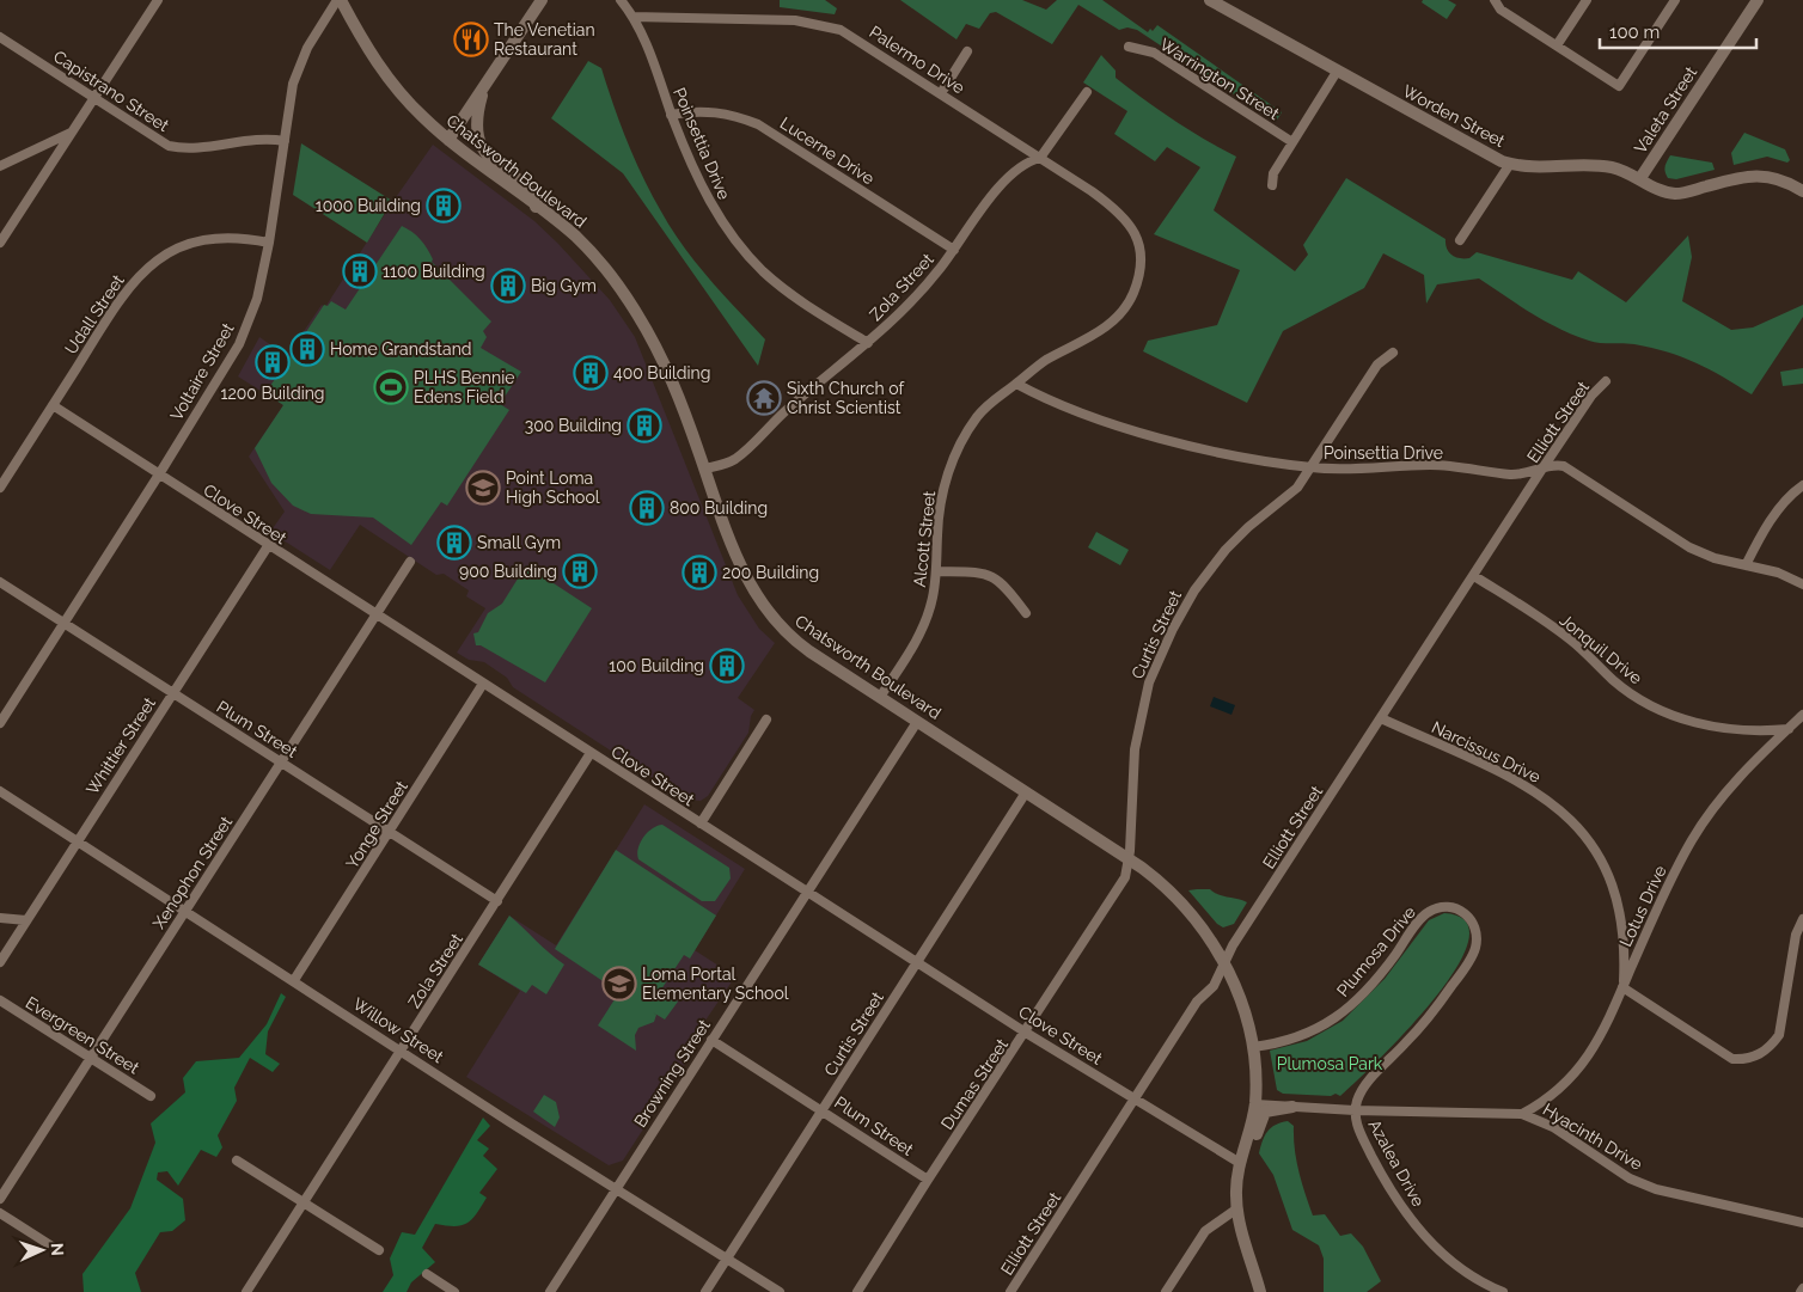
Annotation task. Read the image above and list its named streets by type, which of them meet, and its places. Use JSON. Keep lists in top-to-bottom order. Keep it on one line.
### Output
{"streets":{"main road":["Valeta Street","Worden Street","Chatsworth Boulevard"],"street":["Palermo Drive","Warrington Street","Capistrano Street","Poinsettia Drive","Lucerne Drive","Zola Street","Udall Street","Voltaire Street","Elliott Street","Clove Street","Alcott Street","Curtis Street","Jonquil Drive","Plum Street","Whittier Street","Narcissus Drive","Yonge Street","Xenophon Street","Lotus Drive","Plumosa Drive","Willow Street","Evergreen Street","Browning Street","Dumas Street","Hyacinth Drive","Azalea Drive"]},"crossings":[["Palermo Drive","Poinsettia Drive"],["Palermo Drive","Zola Street"],["Palermo Drive","Alcott Street"],["Capistrano Street","Voltaire Street"],["Valeta Street","Worden Street"],["Poinsettia Drive","Lucerne Drive"],["Poinsettia Drive","Zola Street"],["Poinsettia Drive","Elliott Street"],["Poinsettia Drive","Alcott Street"],["Poinsettia Drive","Curtis Street"],["Lucerne Drive","Zola Street"],["Chatsworth Boulevard","Zola Street"],["Chatsworth Boulevard","Voltaire Street"],["Chatsworth Boulevard","Elliott Street"],["Chatsworth Boulevard","Clove Street"],["Chatsworth Boulevard","Alcott Street"],["Chatsworth Boulevard","Curtis Street"],["Chatsworth Boulevard","Plumosa Drive"],["Chatsworth Boulevard","Browning Street"],["Chatsworth Boulevard","Dumas Street"],["Chatsworth Boulevard","Hyacinth Drive"],["Zola Street","Clove Street"],["Zola Street","Plum Street"],["Zola Street","Willow Street"],["Udall Street","Voltaire Street"],["Udall Street","Clove Street"],["Voltaire Street","Clove Street"],["Voltaire Street","Plum Street"],["Elliott Street","Clove Street"],["Elliott Street","Jonquil Drive"],["Elliott Street","Narcissus Drive"],["Clove Street","Curtis Street"],["Clove Street","Whittier Street"],["Clove Street","Yonge Street"],["Clove Street","Xenophon Street"],["Clove Street","Browning Street"],["Clove Street","Dumas Street"],["Curtis Street","Plum Street"],["Curtis Street","Willow Street"],["Curtis Street","Dumas Street"],["Jonquil Drive","Lotus Drive"],["Plum Street","Whittier Street"],["Plum Street","Yonge Street"],["Plum Street","Xenophon Street"],["Plum Street","Browning Street"],["Plum Street","Dumas Street"],["Whittier Street","Willow Street"],["Narcissus Drive","Lotus Drive"],["Yonge Street","Willow Street"],["Xenophon Street","Willow Street"],["Xenophon Street","Evergreen Street"],["Lotus Drive","Hyacinth Drive"],["Plumosa Drive","Hyacinth Drive"],["Plumosa Drive","Azalea Drive"],["Willow Street","Browning Street"],["Hyacinth Drive","Azalea Drive"]],"parks":["Plumosa Park"],"places":{"restaurant":["The Venetian Restaurant"],"building":["1000 Building","1100 Building","Big Gym","Home Grandstand","1200 Building","400 Building","300 Building","800 Building","Small Gym","900 Building","200 Building","100 Building"],"sports":["PLHS Bennie Edens Field"],"temple":["Sixth Church of Christ Scientist"],"school or university":["Point Loma High School","Loma Portal Elementary School"]},"scale_bar":"100 m","north":"right"}
